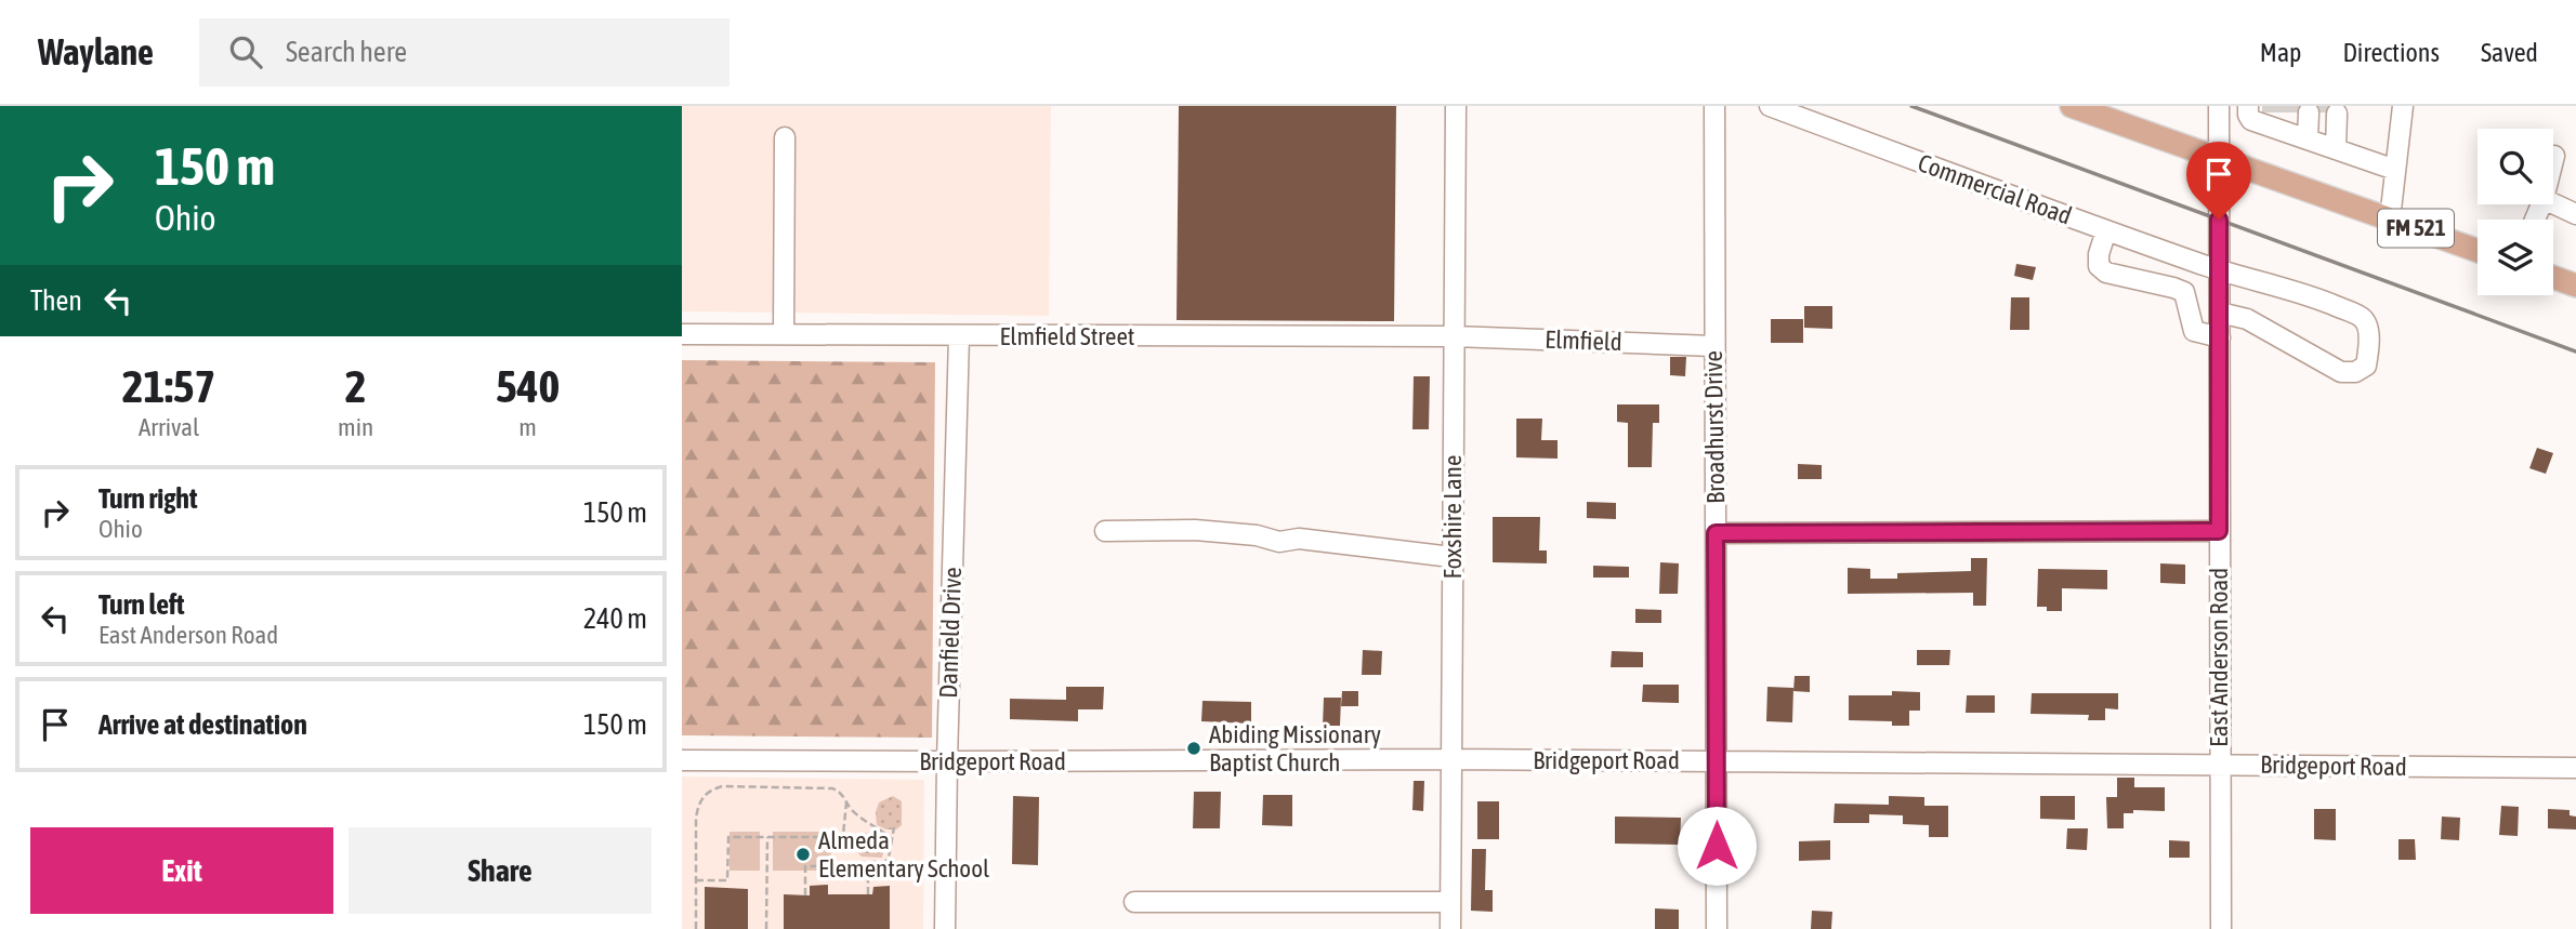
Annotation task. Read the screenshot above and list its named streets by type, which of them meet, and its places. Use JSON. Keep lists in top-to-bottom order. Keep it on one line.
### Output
{"streets":{"main road":["FM 521"],"street":["Commercial Road","Elmfield Street","Elmfield","Broadhurst Drive","Foxshire Lane","Danfield Drive","East Anderson Road","Bridgeport Road"]},"crossings":[["Commercial Road","East Anderson Road"],["FM 521","East Anderson Road"],["Elmfield Street","Elmfield"],["Elmfield Street","Foxshire Lane"],["Elmfield Street","Danfield Drive"],["Elmfield","Broadhurst Drive"],["Elmfield","Foxshire Lane"],["Broadhurst Drive","Bridgeport Road"],["Foxshire Lane","Bridgeport Road"],["Danfield Drive","Bridgeport Road"],["East Anderson Road","Bridgeport Road"]],"places":["Abiding Missionary Baptist Church","Almeda Elementary School"],"page":{"header":"Waylane","search":"Search here","nav":["Map","Directions","Saved"],"turn":["150 m","Ohio"],"then":"Then","eta":["21:57","Arrival","2","min","540","m"],"list":[{"name":"Turn right","note":"Ohio","value":"150 m"},{"name":"Turn left","note":"East Anderson Road","value":"240 m"},{"name":"Arrive at destination","value":"150 m"}],"buttons":["Exit","Share"]}}
